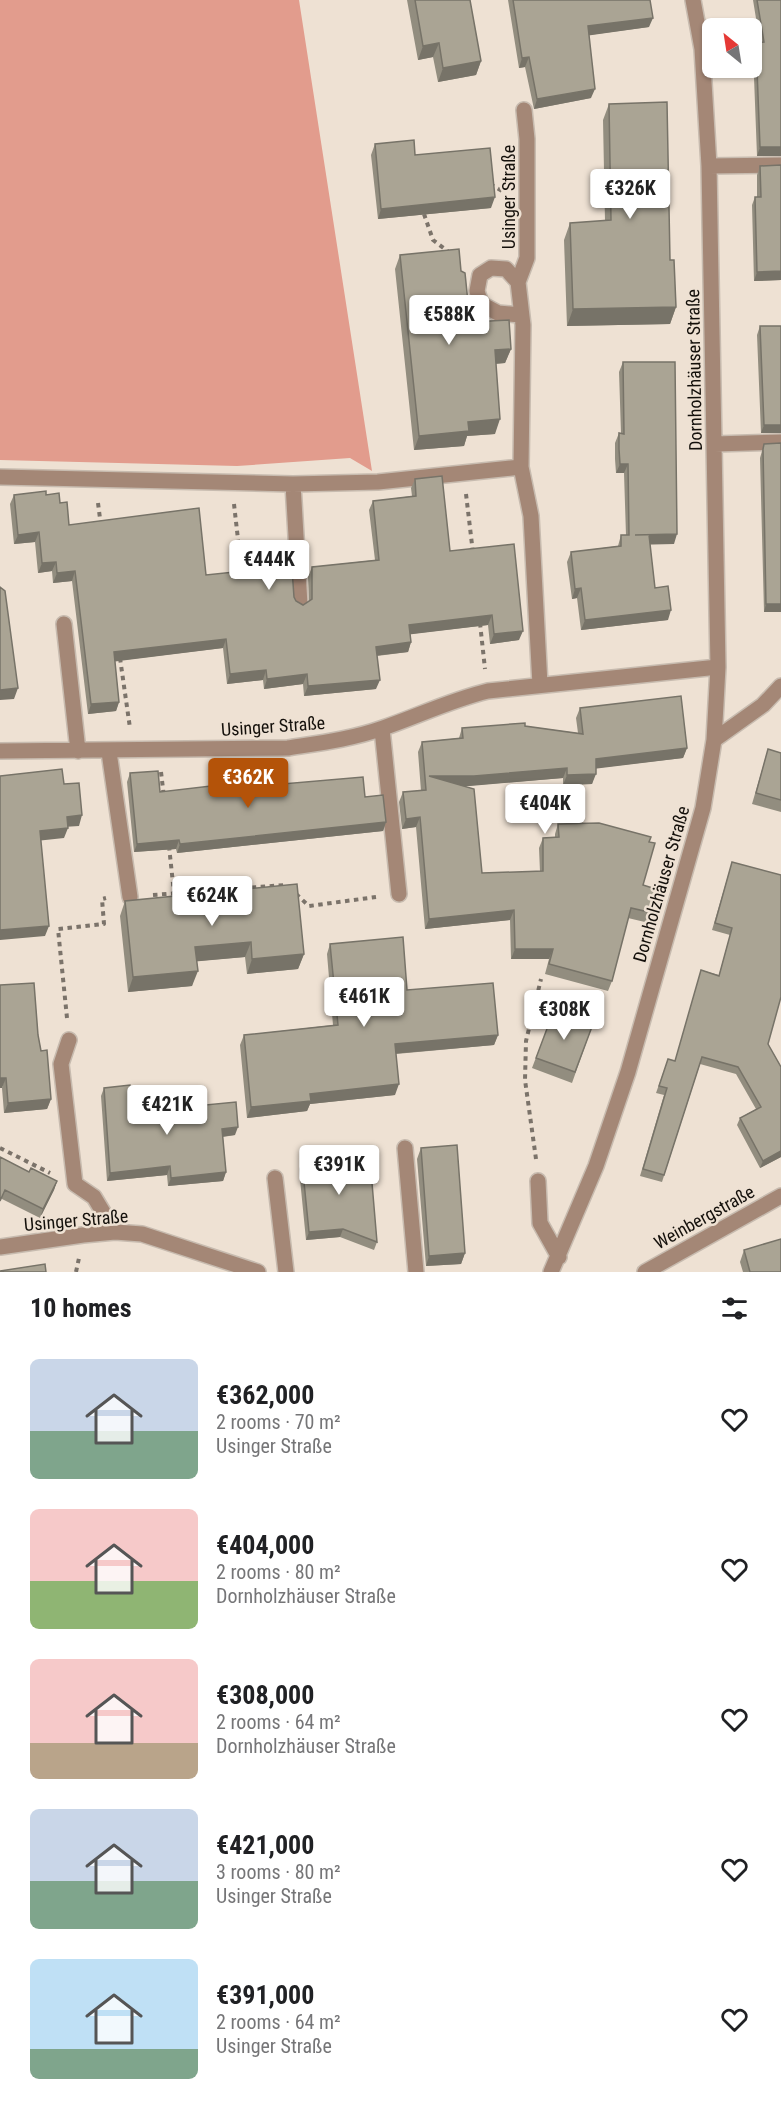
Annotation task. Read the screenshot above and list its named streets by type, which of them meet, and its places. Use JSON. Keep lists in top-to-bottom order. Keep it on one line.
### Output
{"streets":{"street":["Usinger Straße","Dornholzhäuser Straße","Weinbergstraße"]},"crossings":[["Usinger Straße","Dornholzhäuser Straße"]],"north":"top left","page":{"price":["€326K","€588K","€444K","€362K","€404K","€624K","€461K","€308K","€421K","€391K"],"heading":"10 homes","list":[{"name":"€362,000","note":"2 rooms · 70 m² · Usinger Straße"},{"name":"€404,000","note":"2 rooms · 80 m² · Dornholzhäuser Straße"},{"name":"€308,000","note":"2 rooms · 64 m² · Dornholzhäuser Straße"},{"name":"€421,000","note":"3 rooms · 80 m² · Usinger Straße"},{"name":"€391,000","note":"2 rooms · 64 m² · Usinger Straße"}]}}
